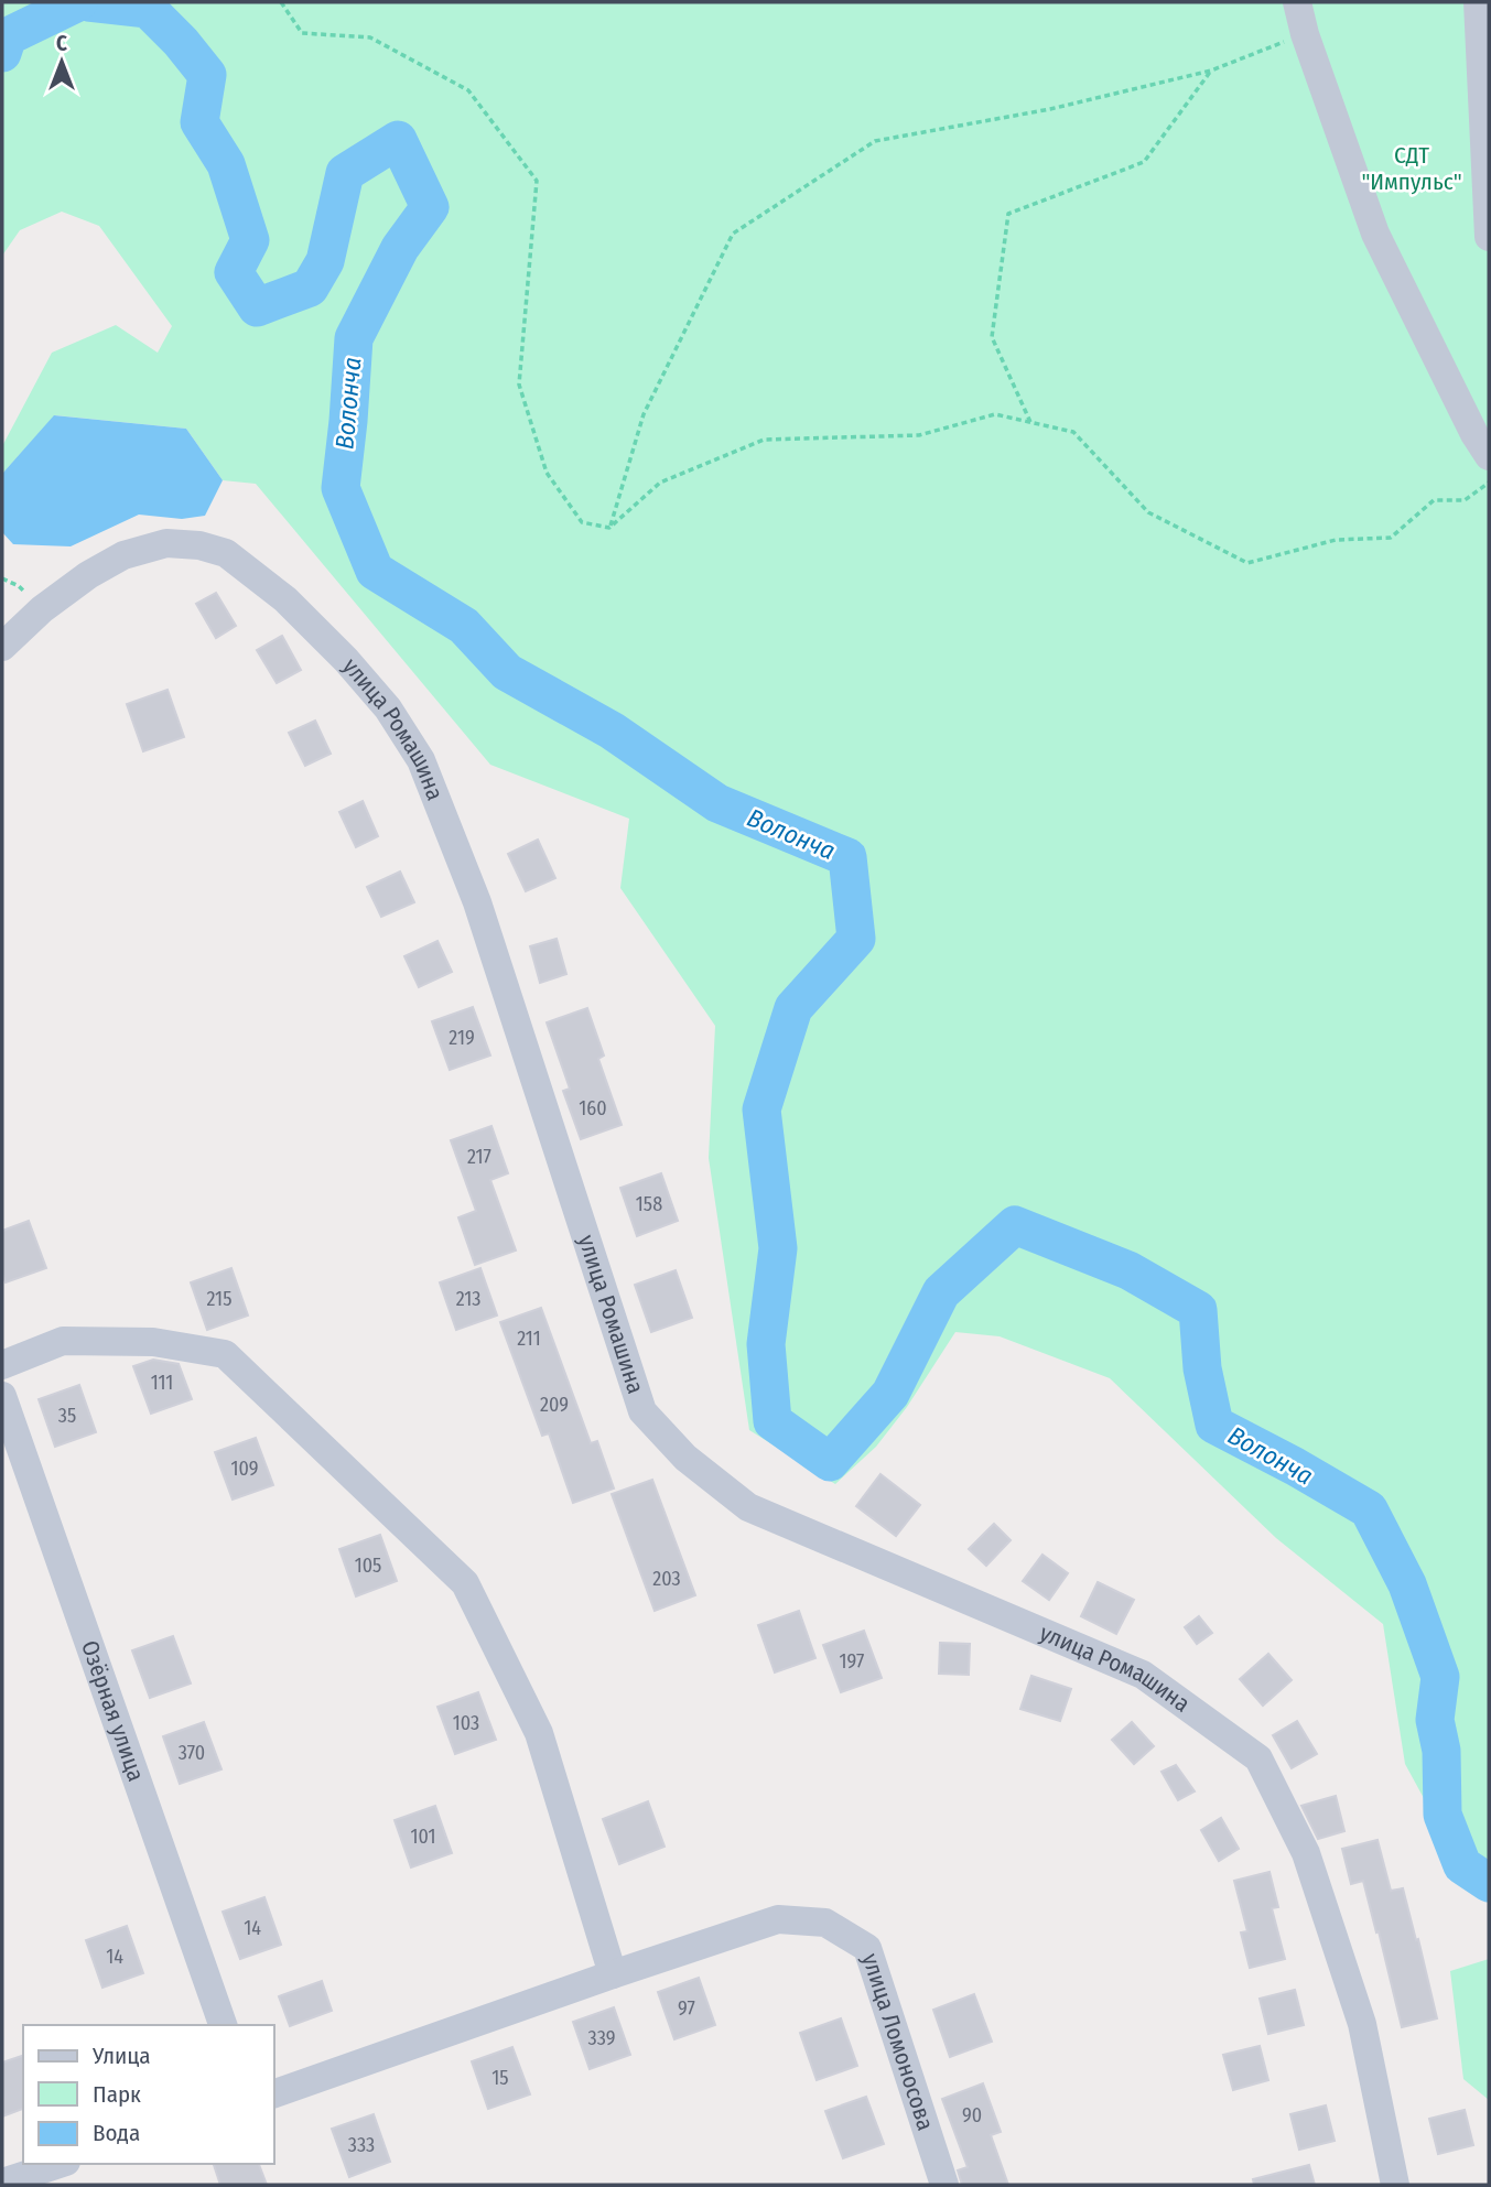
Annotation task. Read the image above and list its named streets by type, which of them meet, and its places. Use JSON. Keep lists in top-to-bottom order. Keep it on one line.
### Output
{"streets":{"street":["улица Ромашина","Озёрная улица","улица Ломоносова"]},"water":["Волонча"],"parks":["СДТ \"Импульс\""],"house_numbers":["219","160","217","158","215","213","211","111","209","35","109","105","203","197","103","370","101","14","14","97","339","15","90","333"],"legend":["Улица","Парк","Вода"],"north":"top"}
